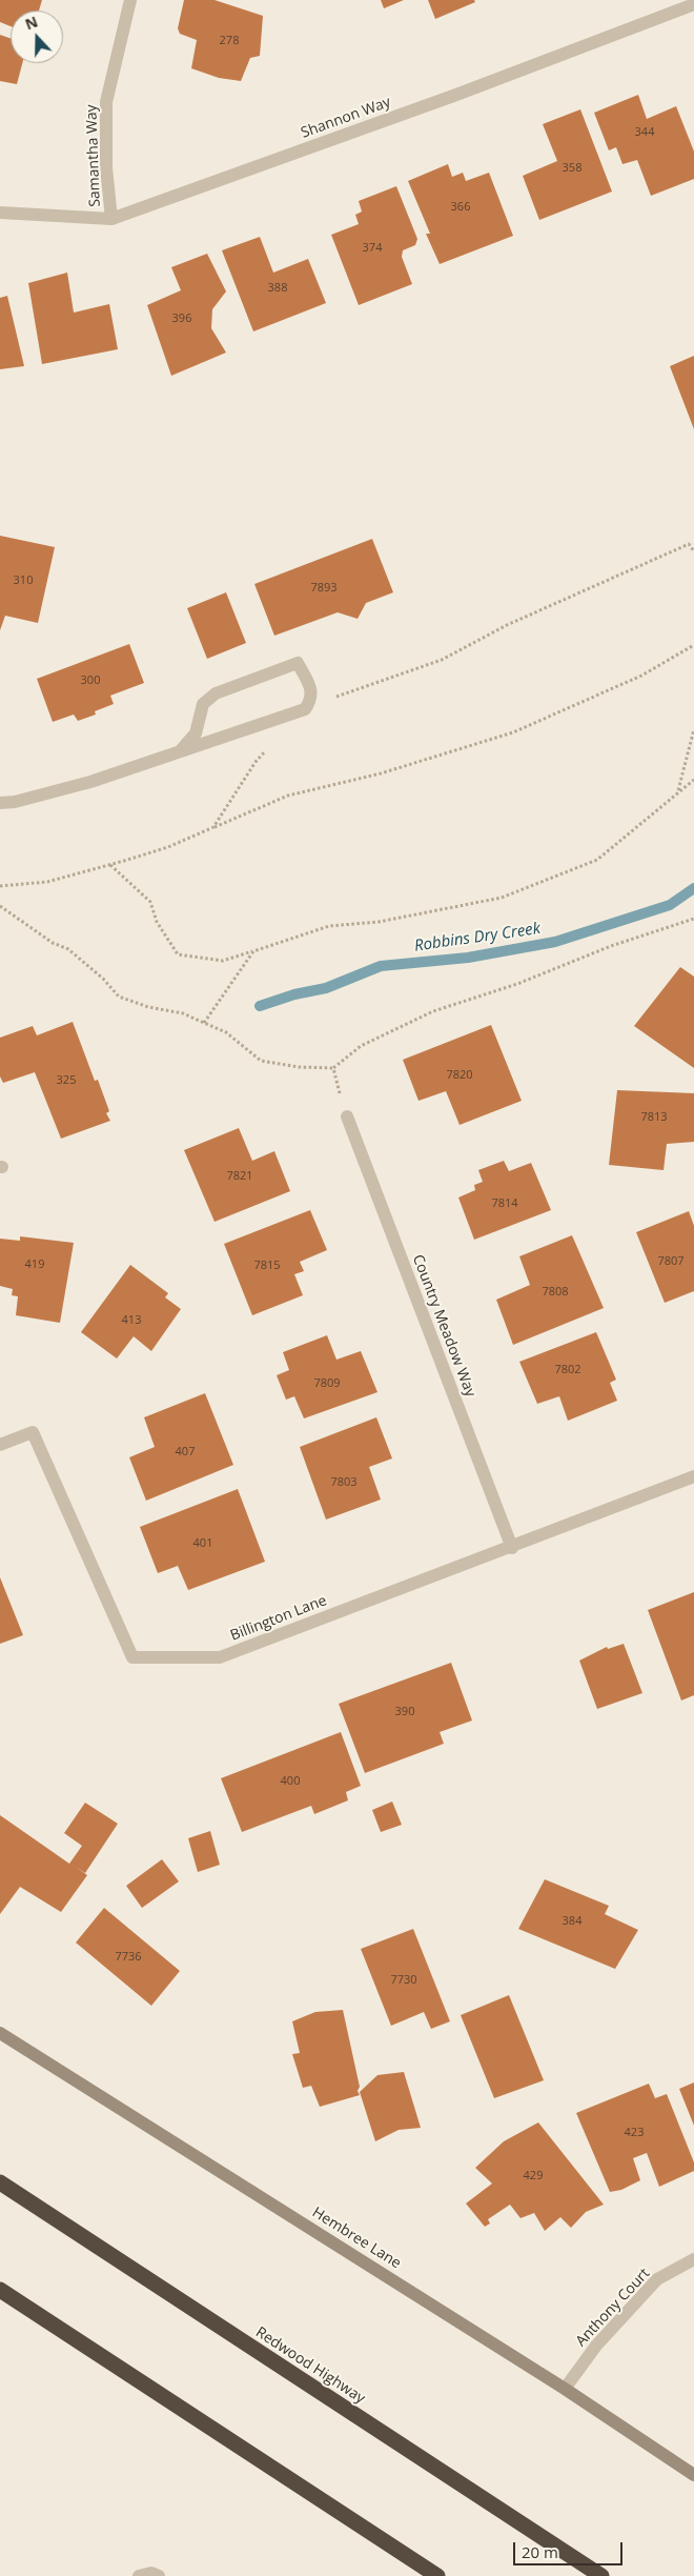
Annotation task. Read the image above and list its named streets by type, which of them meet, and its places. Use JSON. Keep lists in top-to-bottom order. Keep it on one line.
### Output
{"streets":{"highway":["Redwood Highway"],"street":["Shannon Way","Samantha Way","Country Meadow Way","Billington Lane","Hembree Lane","Anthony Court"]},"crossings":[["Shannon Way","Samantha Way"],["Country Meadow Way","Billington Lane"],["Hembree Lane","Anthony Court"]],"water":["Robbins Dry Creek"],"house_numbers":["278","344","358","366","374","388","396","310","7893","300","7820","325","7813","7821","7814","7807","419","7815","7808","413","7802","7809","407","7803","401","390","400","384","7736","7730","423","429"],"scale_bar":"20 m","north":"top"}
